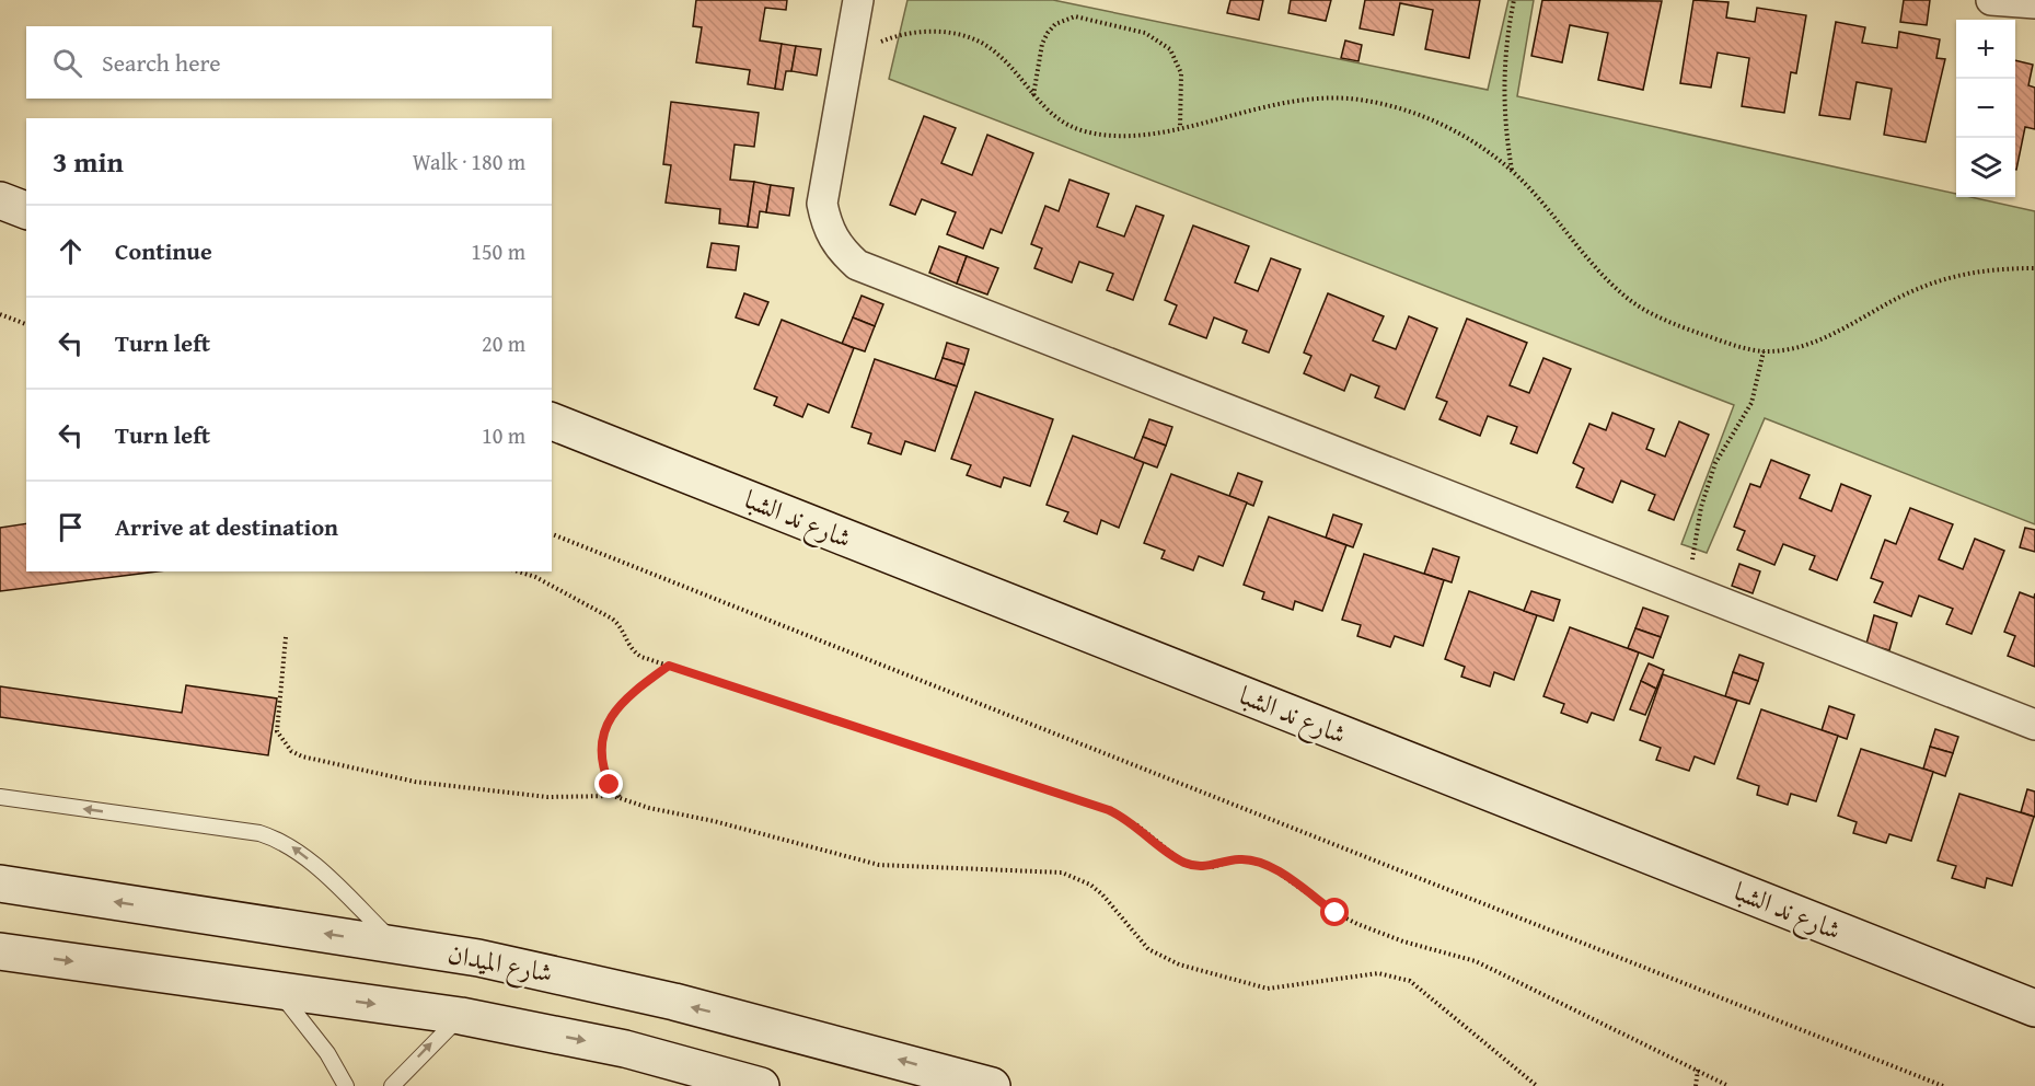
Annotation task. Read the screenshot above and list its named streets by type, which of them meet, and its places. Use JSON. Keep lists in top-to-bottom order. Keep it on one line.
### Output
{"streets":{"street":["شارع ند الشبا","شارع الميدان"]},"page":{"map_buttons":["+","−"],"search":"Search here","heading":["3 min","Walk · 180 m"],"list":[["Continue","150 m"],["Turn left","20 m"],["Turn left","10 m"],"Arrive at destination"]}}
